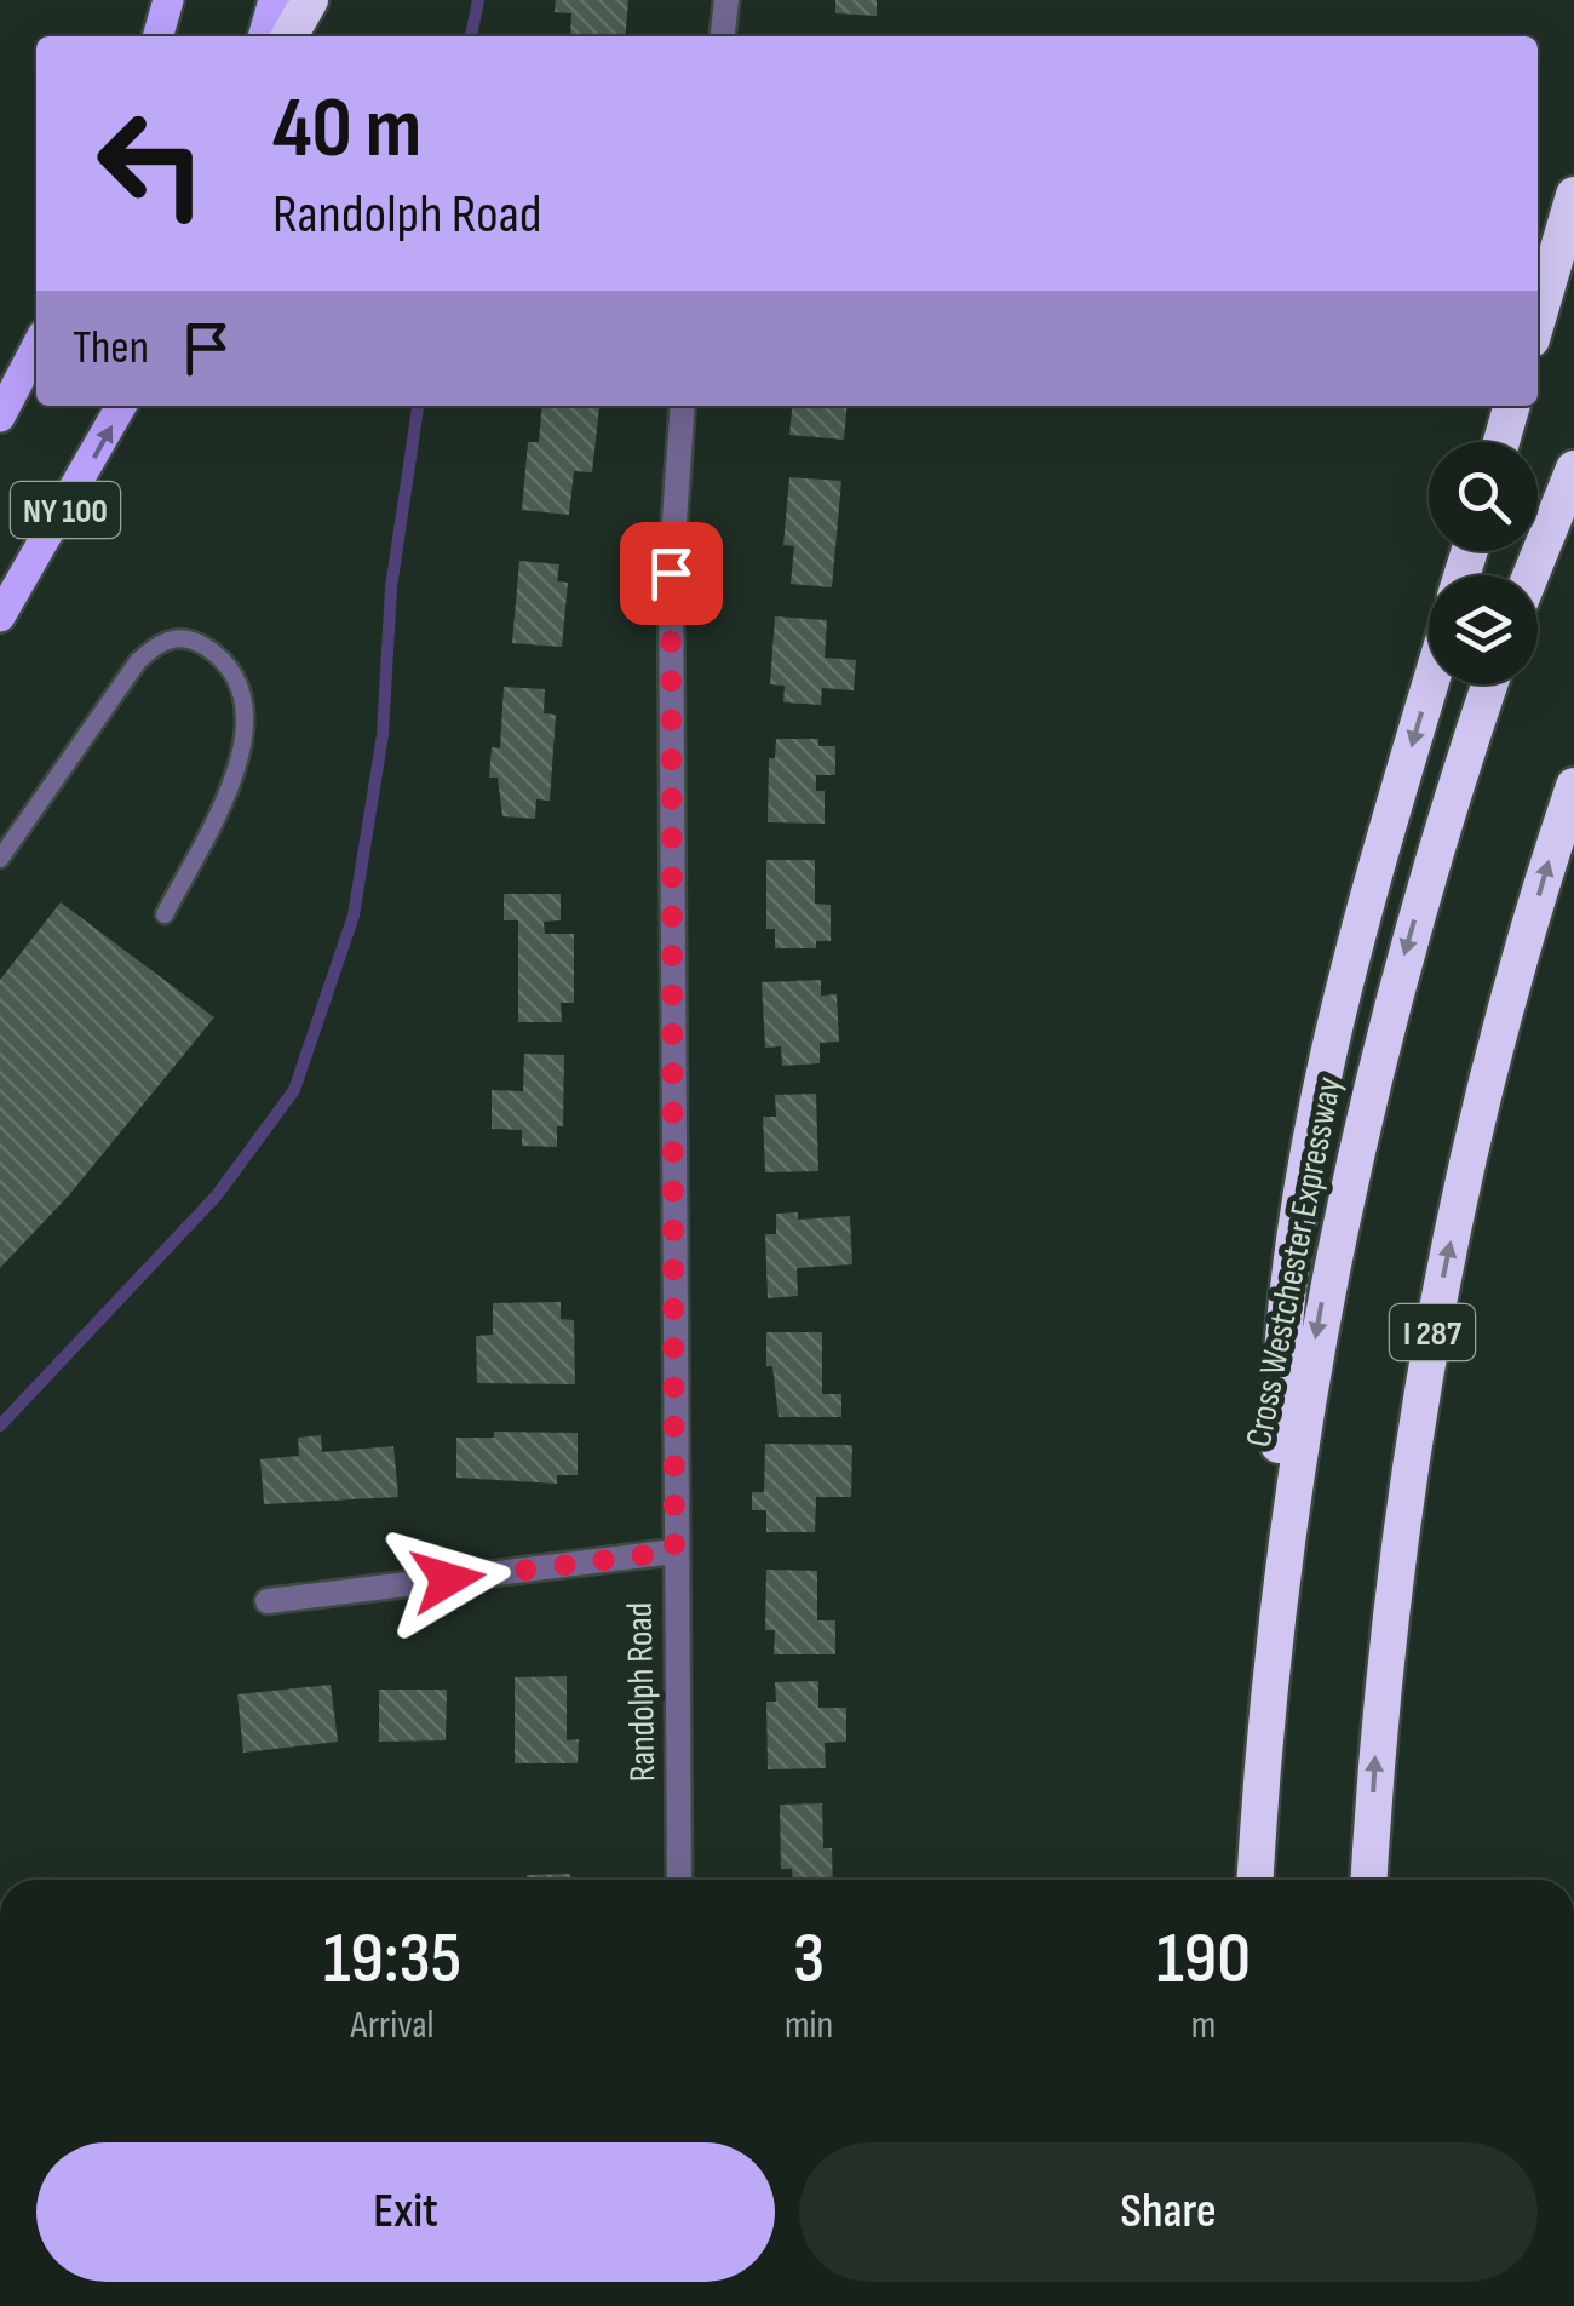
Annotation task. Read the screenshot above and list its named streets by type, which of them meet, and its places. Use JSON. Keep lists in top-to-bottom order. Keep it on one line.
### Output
{"streets":{"highway":["Cross Westchester Expressway","I 287"],"main road":["NY 100"],"street":["Randolph Road"]},"page":{"turn":["40 m","Randolph Road"],"then":"Then","eta":["19:35","Arrival","3","min","190","m"],"buttons":["Exit","Share"]}}
